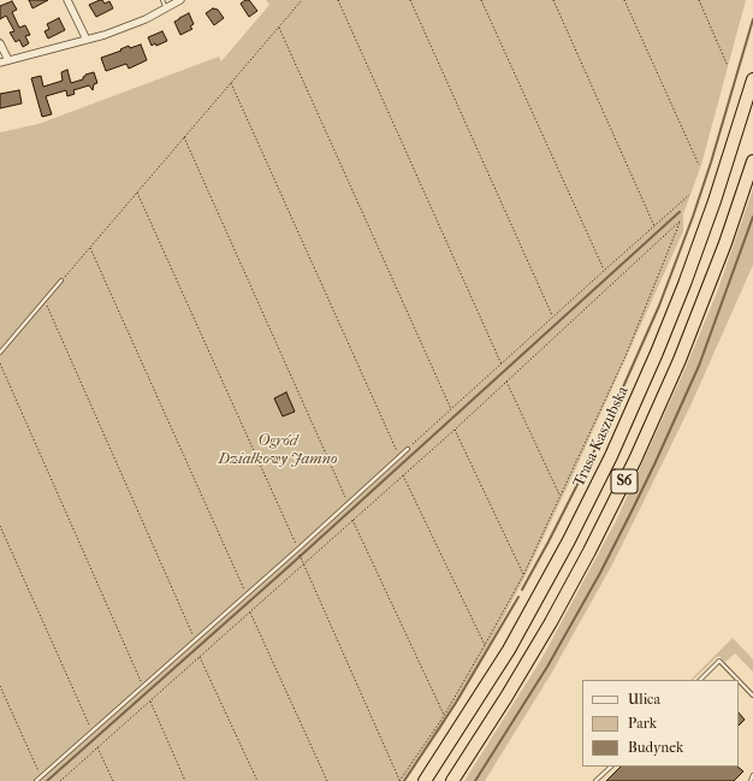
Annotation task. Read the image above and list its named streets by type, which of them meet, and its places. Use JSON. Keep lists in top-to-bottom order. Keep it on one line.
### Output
{"streets":{"highway":["Trasa Kaszubska","S6"]},"parks":["Ogród Działkowy Jamno"],"legend":["Ulica","Park","Budynek"]}
